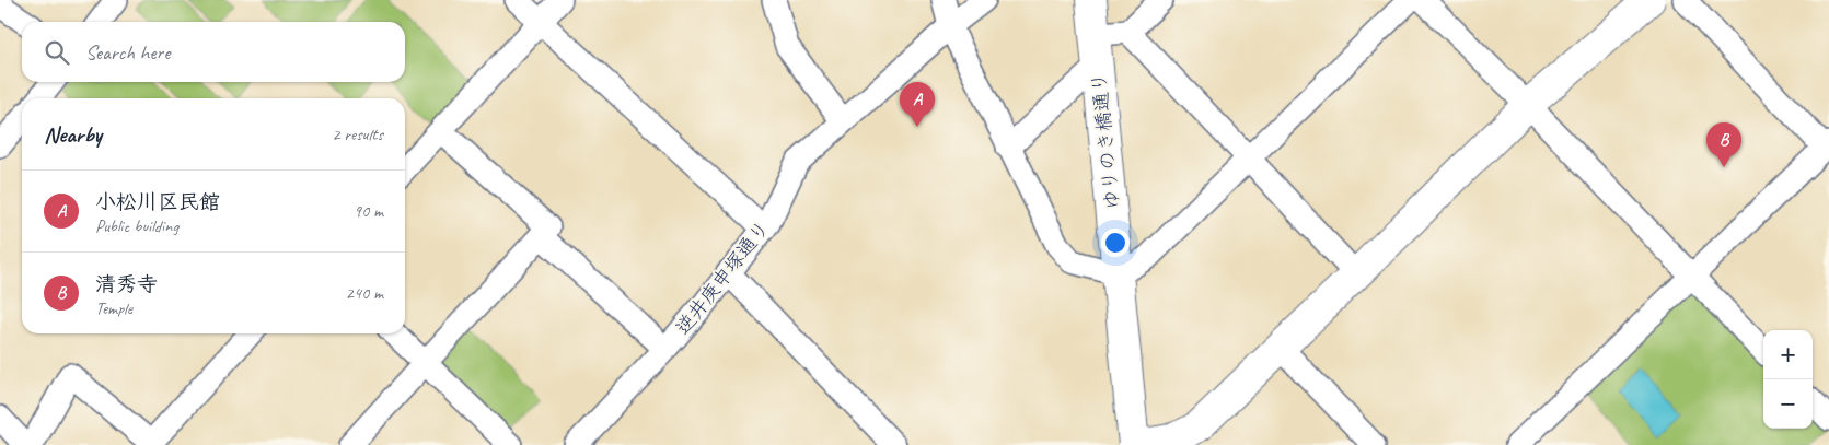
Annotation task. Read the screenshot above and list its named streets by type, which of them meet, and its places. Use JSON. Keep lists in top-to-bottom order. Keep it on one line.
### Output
{"streets":{"main road":["ゆりのき橋通り"],"street":["逆井庚申塚通り"]},"page":{"search":"Search here","pins":["A","B"],"heading":["Nearby","2 results"],"list":[{"mark":"A","name":"小松川区民館","note":"Public building","value":"90 m"},{"mark":"B","name":"清秀寺","note":"Temple","value":"240 m"}],"map_buttons":["+","−"]}}
